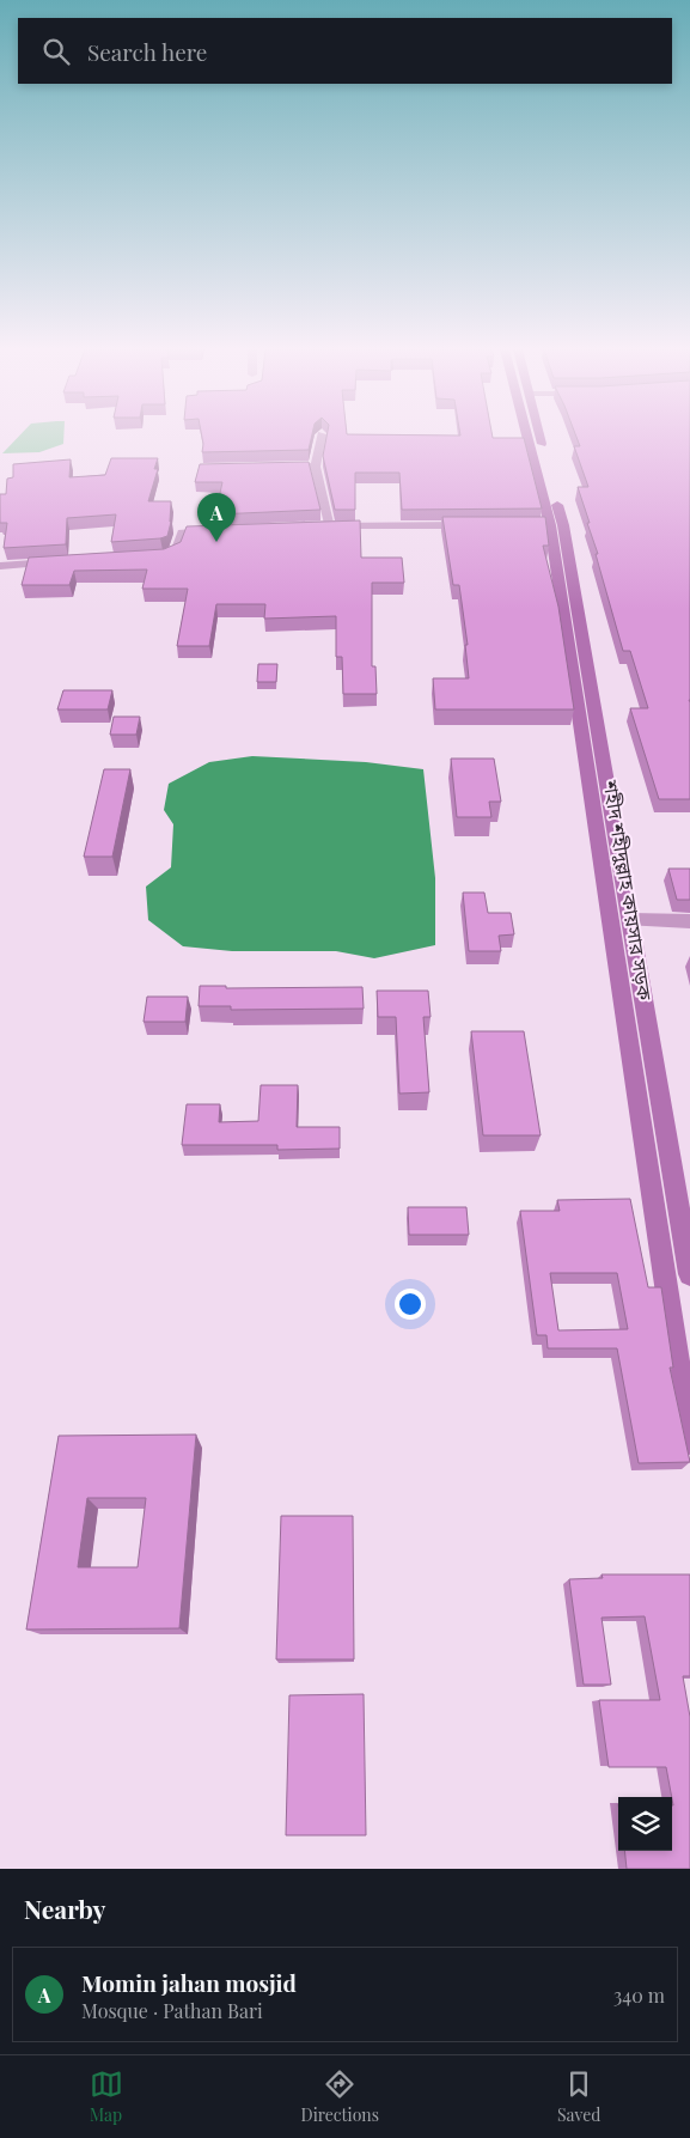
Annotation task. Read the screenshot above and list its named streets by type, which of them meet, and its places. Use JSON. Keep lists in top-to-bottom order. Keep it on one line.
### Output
{"streets":{"main road":["শহীদ শহীদুল্লাহ কায়সার সড়ক"]},"page":{"search":"Search here","pins":"A","heading":"Nearby","list":[{"mark":"A","name":"Momin jahan mosjid","note":"Mosque · Pathan Bari","value":"340 m"}],"nav":["Map","Directions","Saved"]}}
